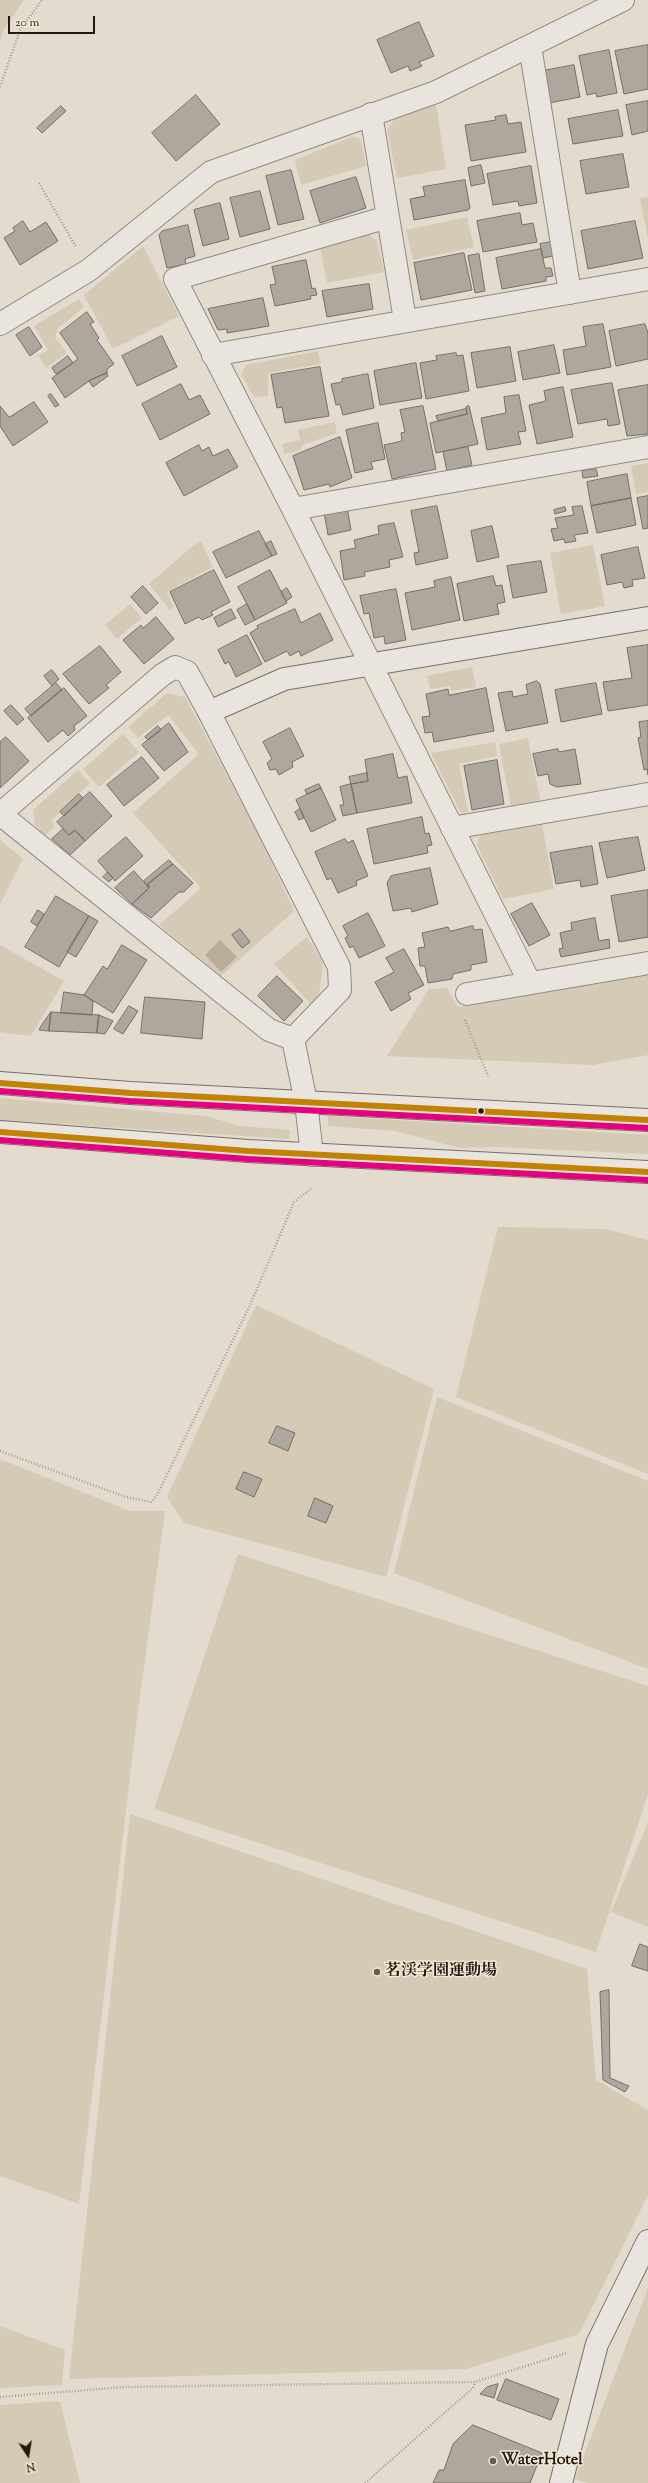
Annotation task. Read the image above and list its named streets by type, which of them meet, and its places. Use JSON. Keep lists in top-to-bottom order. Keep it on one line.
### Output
{"places":["茗渓学園運動場","WaterHotel"],"scale_bar":"20 m","north":"bottom"}
